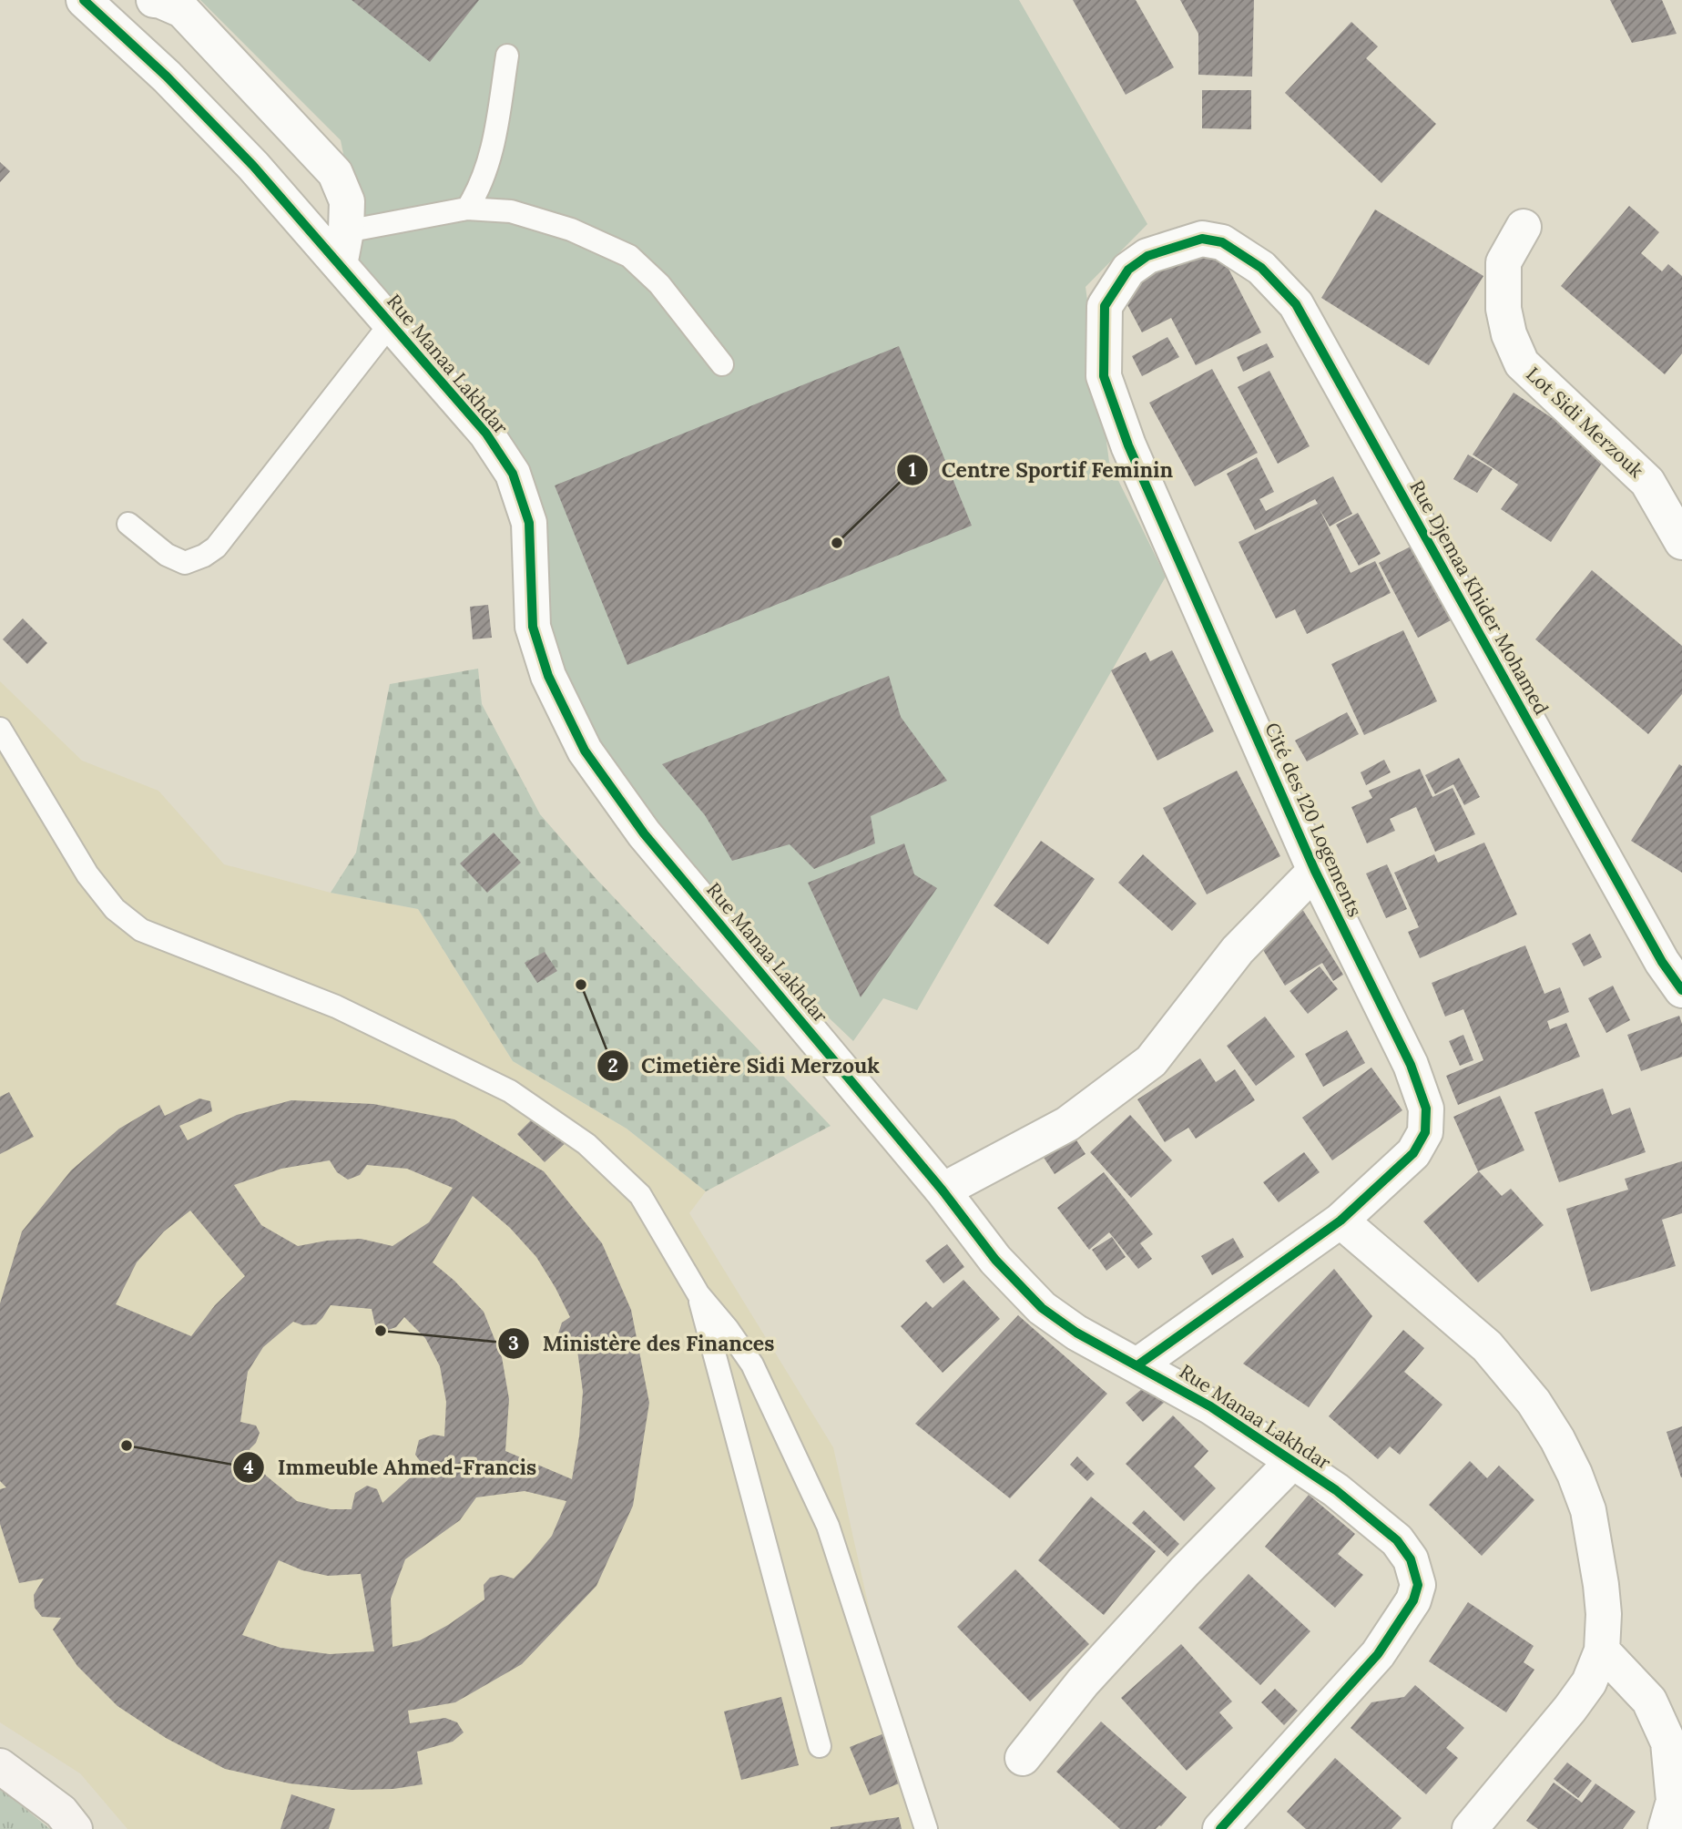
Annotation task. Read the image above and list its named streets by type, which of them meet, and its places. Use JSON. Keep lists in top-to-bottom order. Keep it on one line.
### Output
{"streets":{"street":["Rue Manaa Lakhdar","Lot Sidi Merzouk","Rue Djemaa Khider Mohamed","Cité des 120 Logements"]},"crossings":[["Rue Manaa Lakhdar","Cité des 120 Logements"],["Rue Djemaa Khider Mohamed","Cité des 120 Logements"]],"places":["Centre Sportif Feminin","Cimetière Sidi Merzouk","Ministère des Finances","Immeuble Ahmed-Francis"]}
